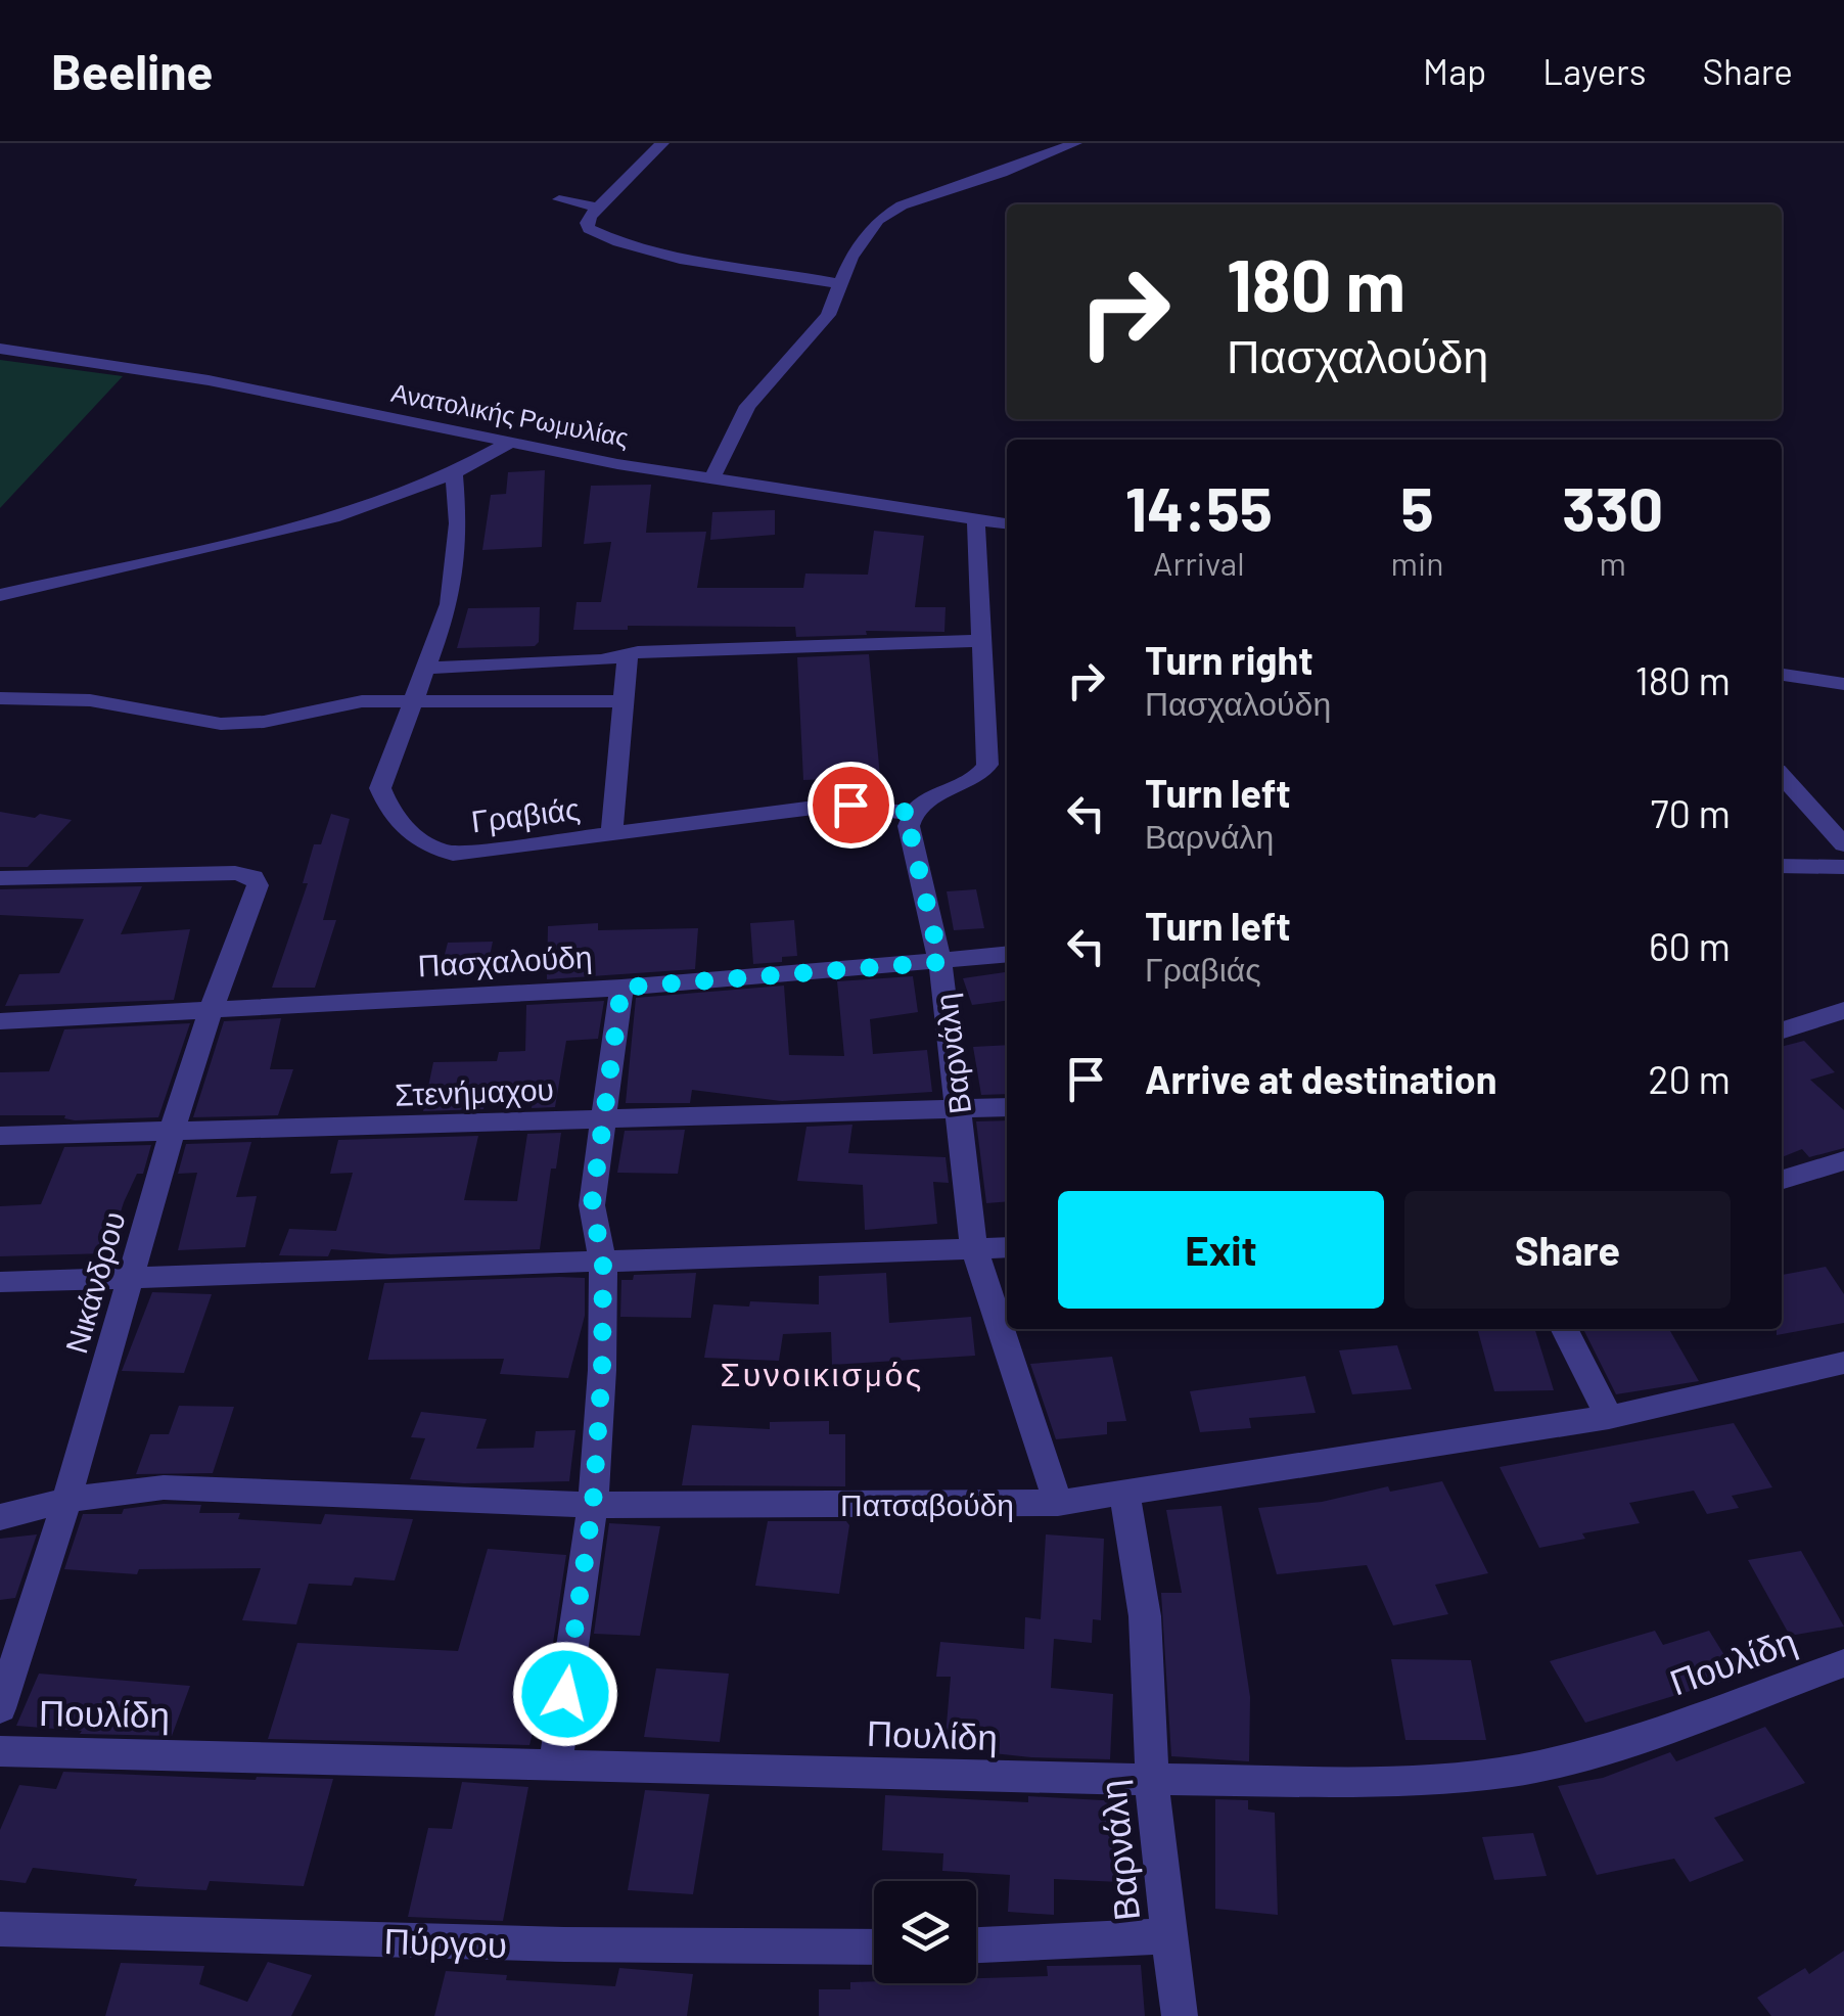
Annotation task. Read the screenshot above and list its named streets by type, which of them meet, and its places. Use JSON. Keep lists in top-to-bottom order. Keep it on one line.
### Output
{"streets":{"street":["Ανατολικής Ρωμυλίας","Γραβιάς","Πασχαλούδη","Βαρνάλη","Στενήμαχου","Νικάνδρου","Πατσαβούδη","Πουλίδη","Πύργου"]},"crossings":[["Γραβιάς","Βαρνάλη"],["Πασχαλούδη","Βαρνάλη"],["Πασχαλούδη","Νικάνδρου"],["Βαρνάλη","Στενήμαχου"],["Βαρνάλη","Πατσαβούδη"],["Βαρνάλη","Πουλίδη"],["Στενήμαχου","Νικάνδρου"],["Νικάνδρου","Πατσαβούδη"]],"districts":["Συνοικισμός"],"page":{"header":"Beeline","nav":["Map","Layers","Share"],"turn":["180 m","Πασχαλούδη"],"eta":["14:55","Arrival","5","min","330","m"],"list":[{"name":"Turn right","note":"Πασχαλούδη","value":"180 m"},{"name":"Turn left","note":"Βαρνάλη","value":"70 m"},{"name":"Turn left","note":"Γραβιάς","value":"60 m"},{"name":"Arrive at destination","value":"20 m"}],"buttons":["Exit","Share"]}}
